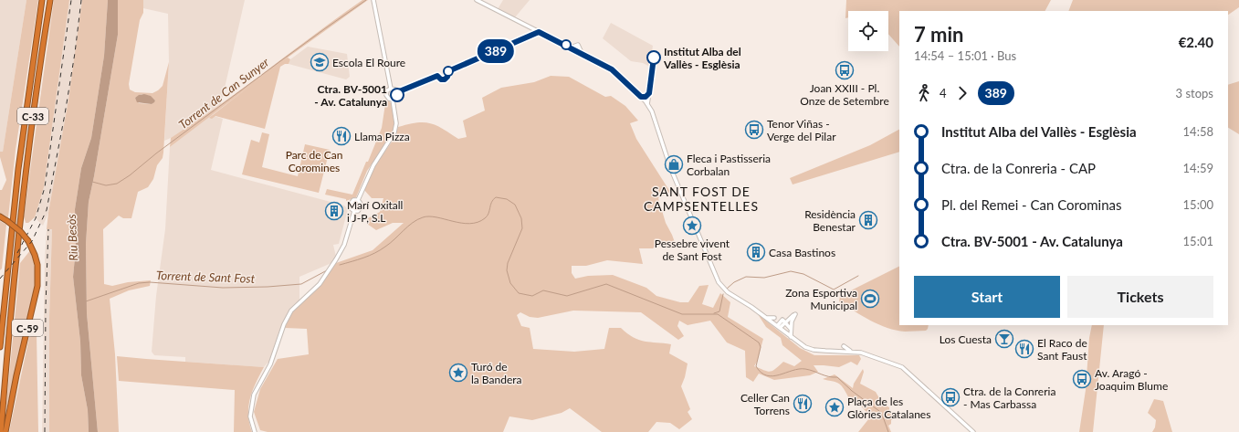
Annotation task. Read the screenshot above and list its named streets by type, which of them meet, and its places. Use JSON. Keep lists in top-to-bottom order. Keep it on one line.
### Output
{"streets":{"highway":["C-33","C-59"]},"districts":["SANT FOST DE CAMPSENTELLES"],"water":["Torrent de Can Sunyer","Riu Besòs","Torrent de Sant Fost"],"parks":["Parc de Can Coromines"],"places":{"other":["Institut Alba del Vallès - Esglèsia","Ctra. BV-5001 - Av. Catalunya"],"school or university":["Escola El Roure"],"bus stop":["Joan XXIII - Pl. Onze de Setembre","Tenor Viñas - Verge del Pilar","Av. Aragó - Joaquim Blume","Ctra. de la Conreria - Mas Carbassa"],"restaurant":["Llama Pizza","El Raco de Sant Faust","Celler Can Torrens"],"shop":["Fleca i Pastisseria Corbalan"],"building":["Marí Oxitall i J-P, S.L","Residència Benestar","Casa Bastinos"],"place":["Pessebre vivent de Sant Fost","Turó de la Bandera","Plaça de les Glòries Catalanes"],"sports":["Zona Esportiva Municipal"],"bar":["Los Cuesta"]},"lines":["bus line 389"],"page":{"on_map":"389","heading":["7 min","14:54 – 15:01 · Bus","€2.40"],"legs":["4","389","3 stops"],"list":[{"name":"Institut Alba del Vallès - Esglèsia","value":"14:58"},{"name":"Ctra. de la Conreria - CAP","value":"14:59"},{"name":"Pl. del Remei - Can Corominas","value":"15:00"},{"name":"Ctra. BV-5001 - Av. Catalunya","value":"15:01"}],"buttons":["Start","Tickets"]}}
